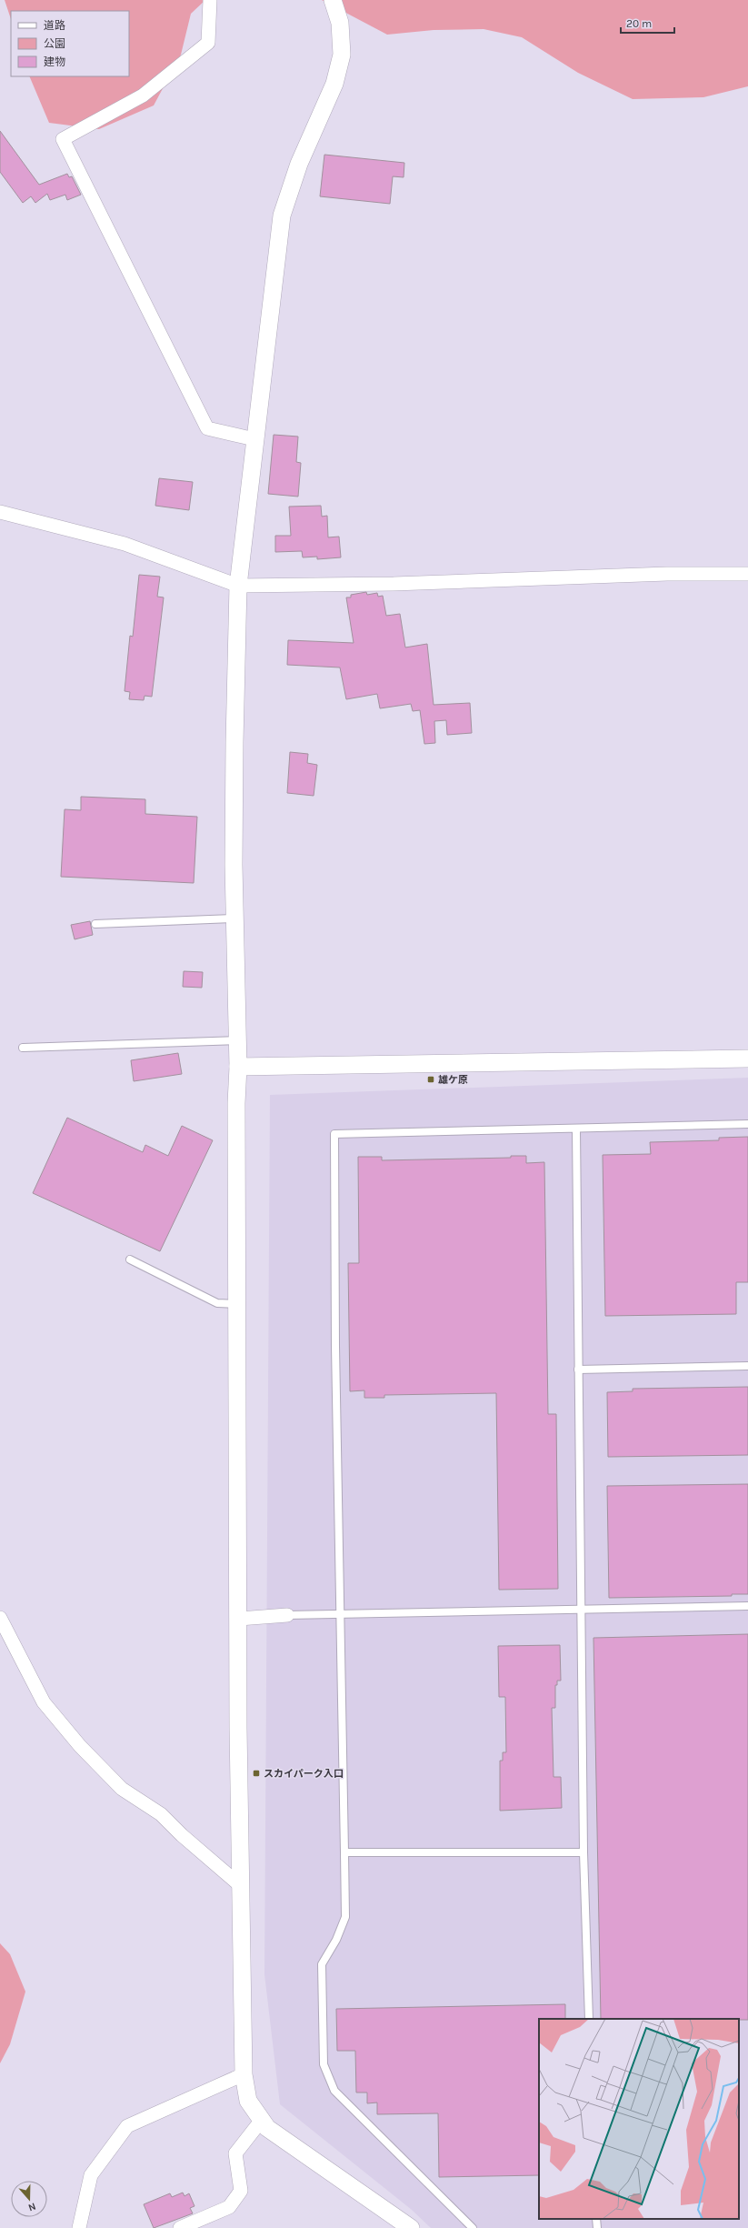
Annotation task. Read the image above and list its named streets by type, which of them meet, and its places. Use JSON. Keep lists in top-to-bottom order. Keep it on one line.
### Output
{"places":{"transit":["雄ケ原","スカイパーク入口"]},"legend":["道路","公園","建物"],"scale_bar":"20 m","north":"bottom"}
